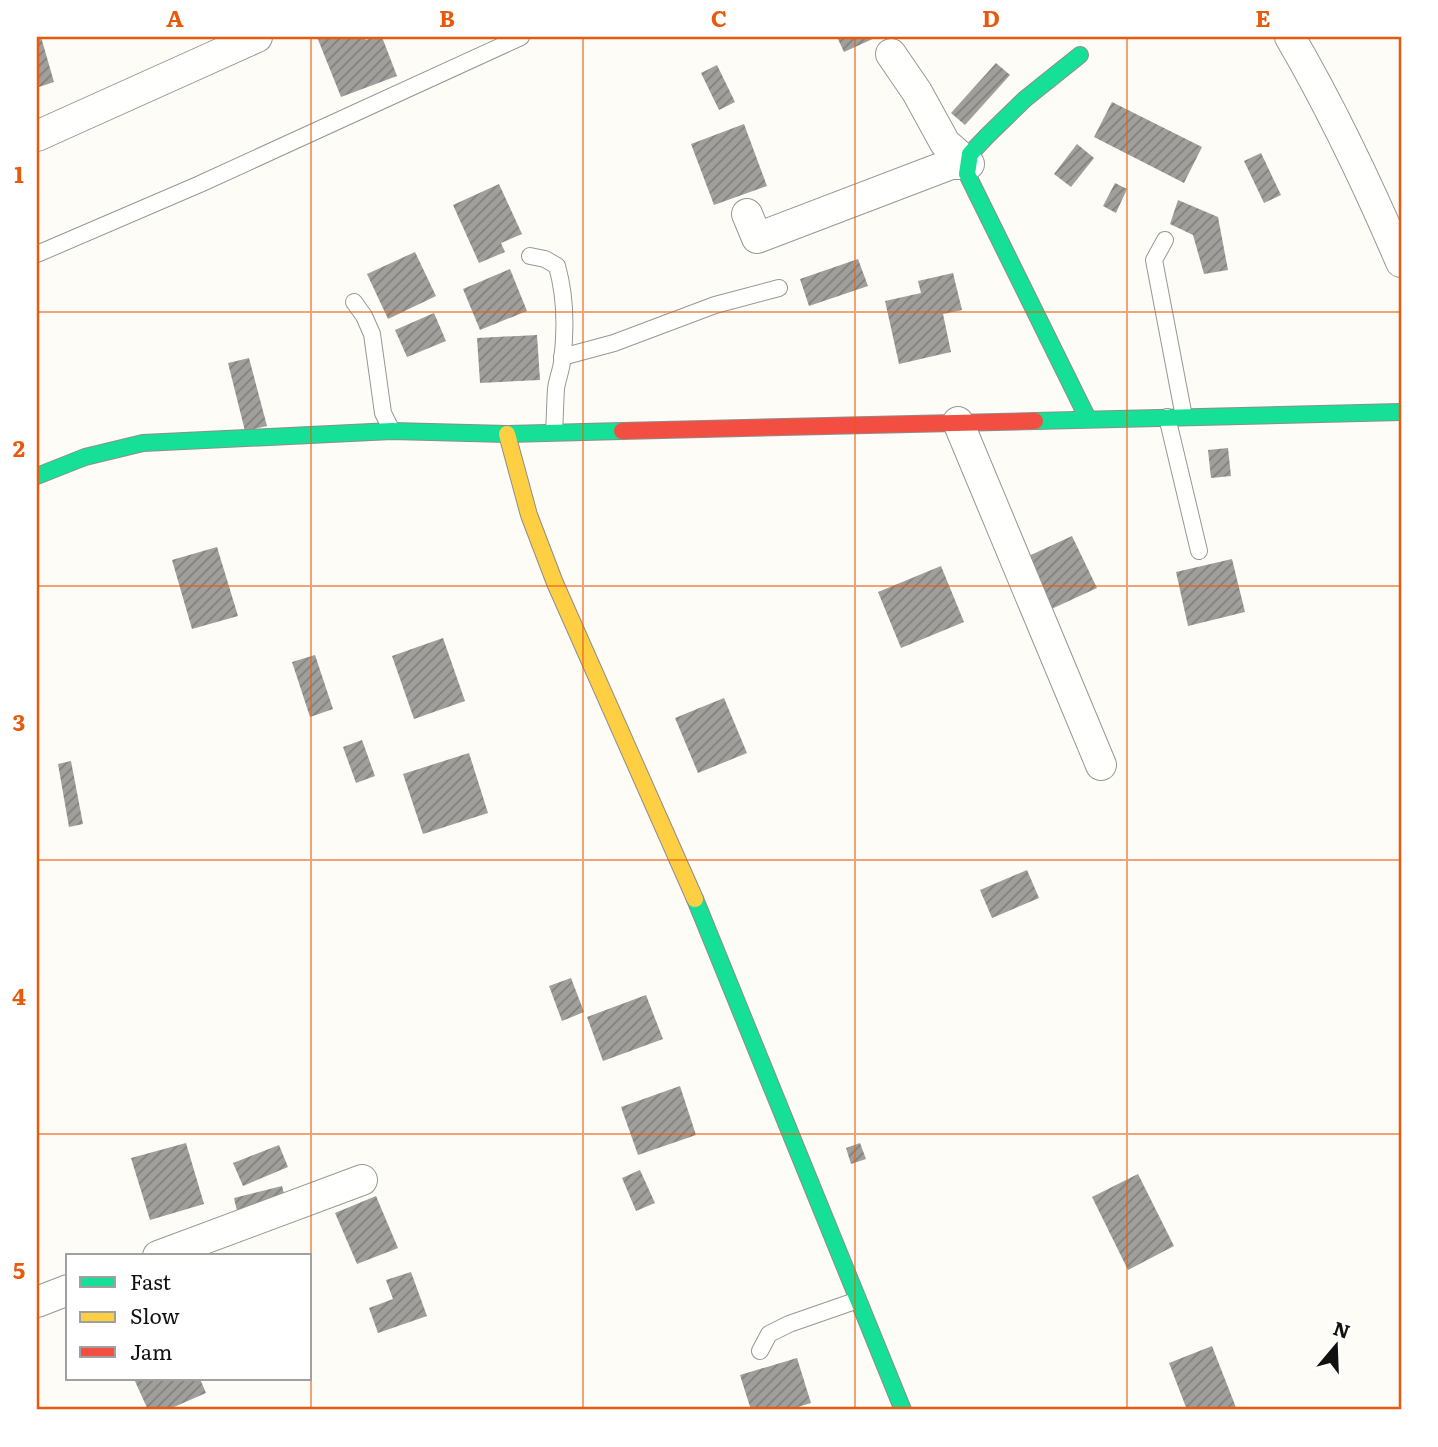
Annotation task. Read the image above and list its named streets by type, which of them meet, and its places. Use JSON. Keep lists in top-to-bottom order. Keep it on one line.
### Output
{"legend":["Fast","Slow","Jam"],"north":"top","grid":{"columns":["A","B","C","D","E"],"rows":["1","2","3","4","5"]}}
